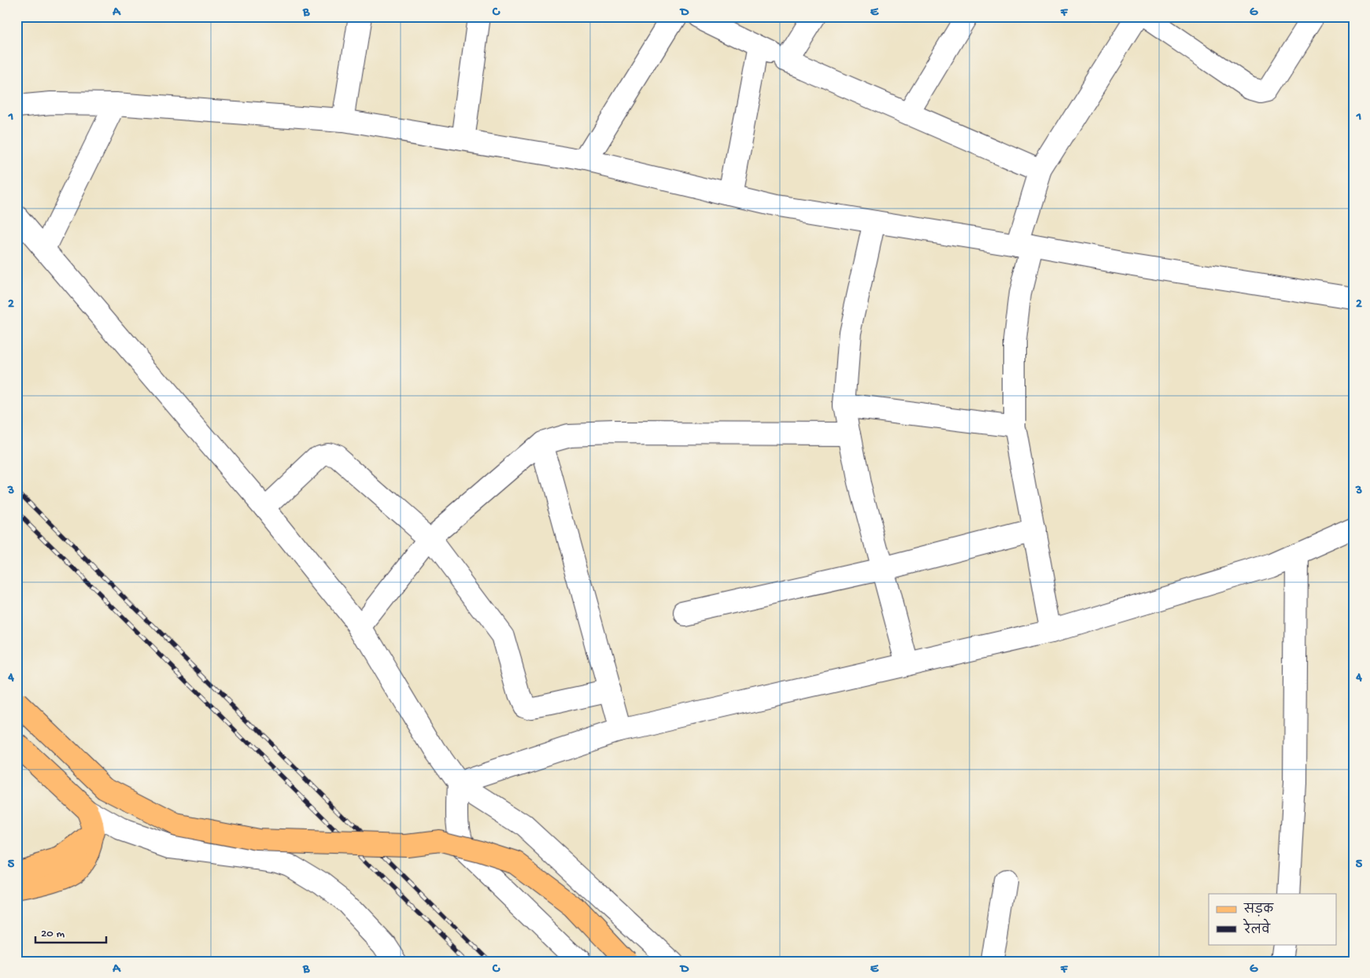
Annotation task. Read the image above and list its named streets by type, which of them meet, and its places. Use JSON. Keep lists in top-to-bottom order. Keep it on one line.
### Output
{"legend":["सड़क","रेलवे"],"scale_bar":"20 m","grid":{"columns":["A","B","C","D","E","F","G"],"rows":["1","2","3","4","5"]}}
